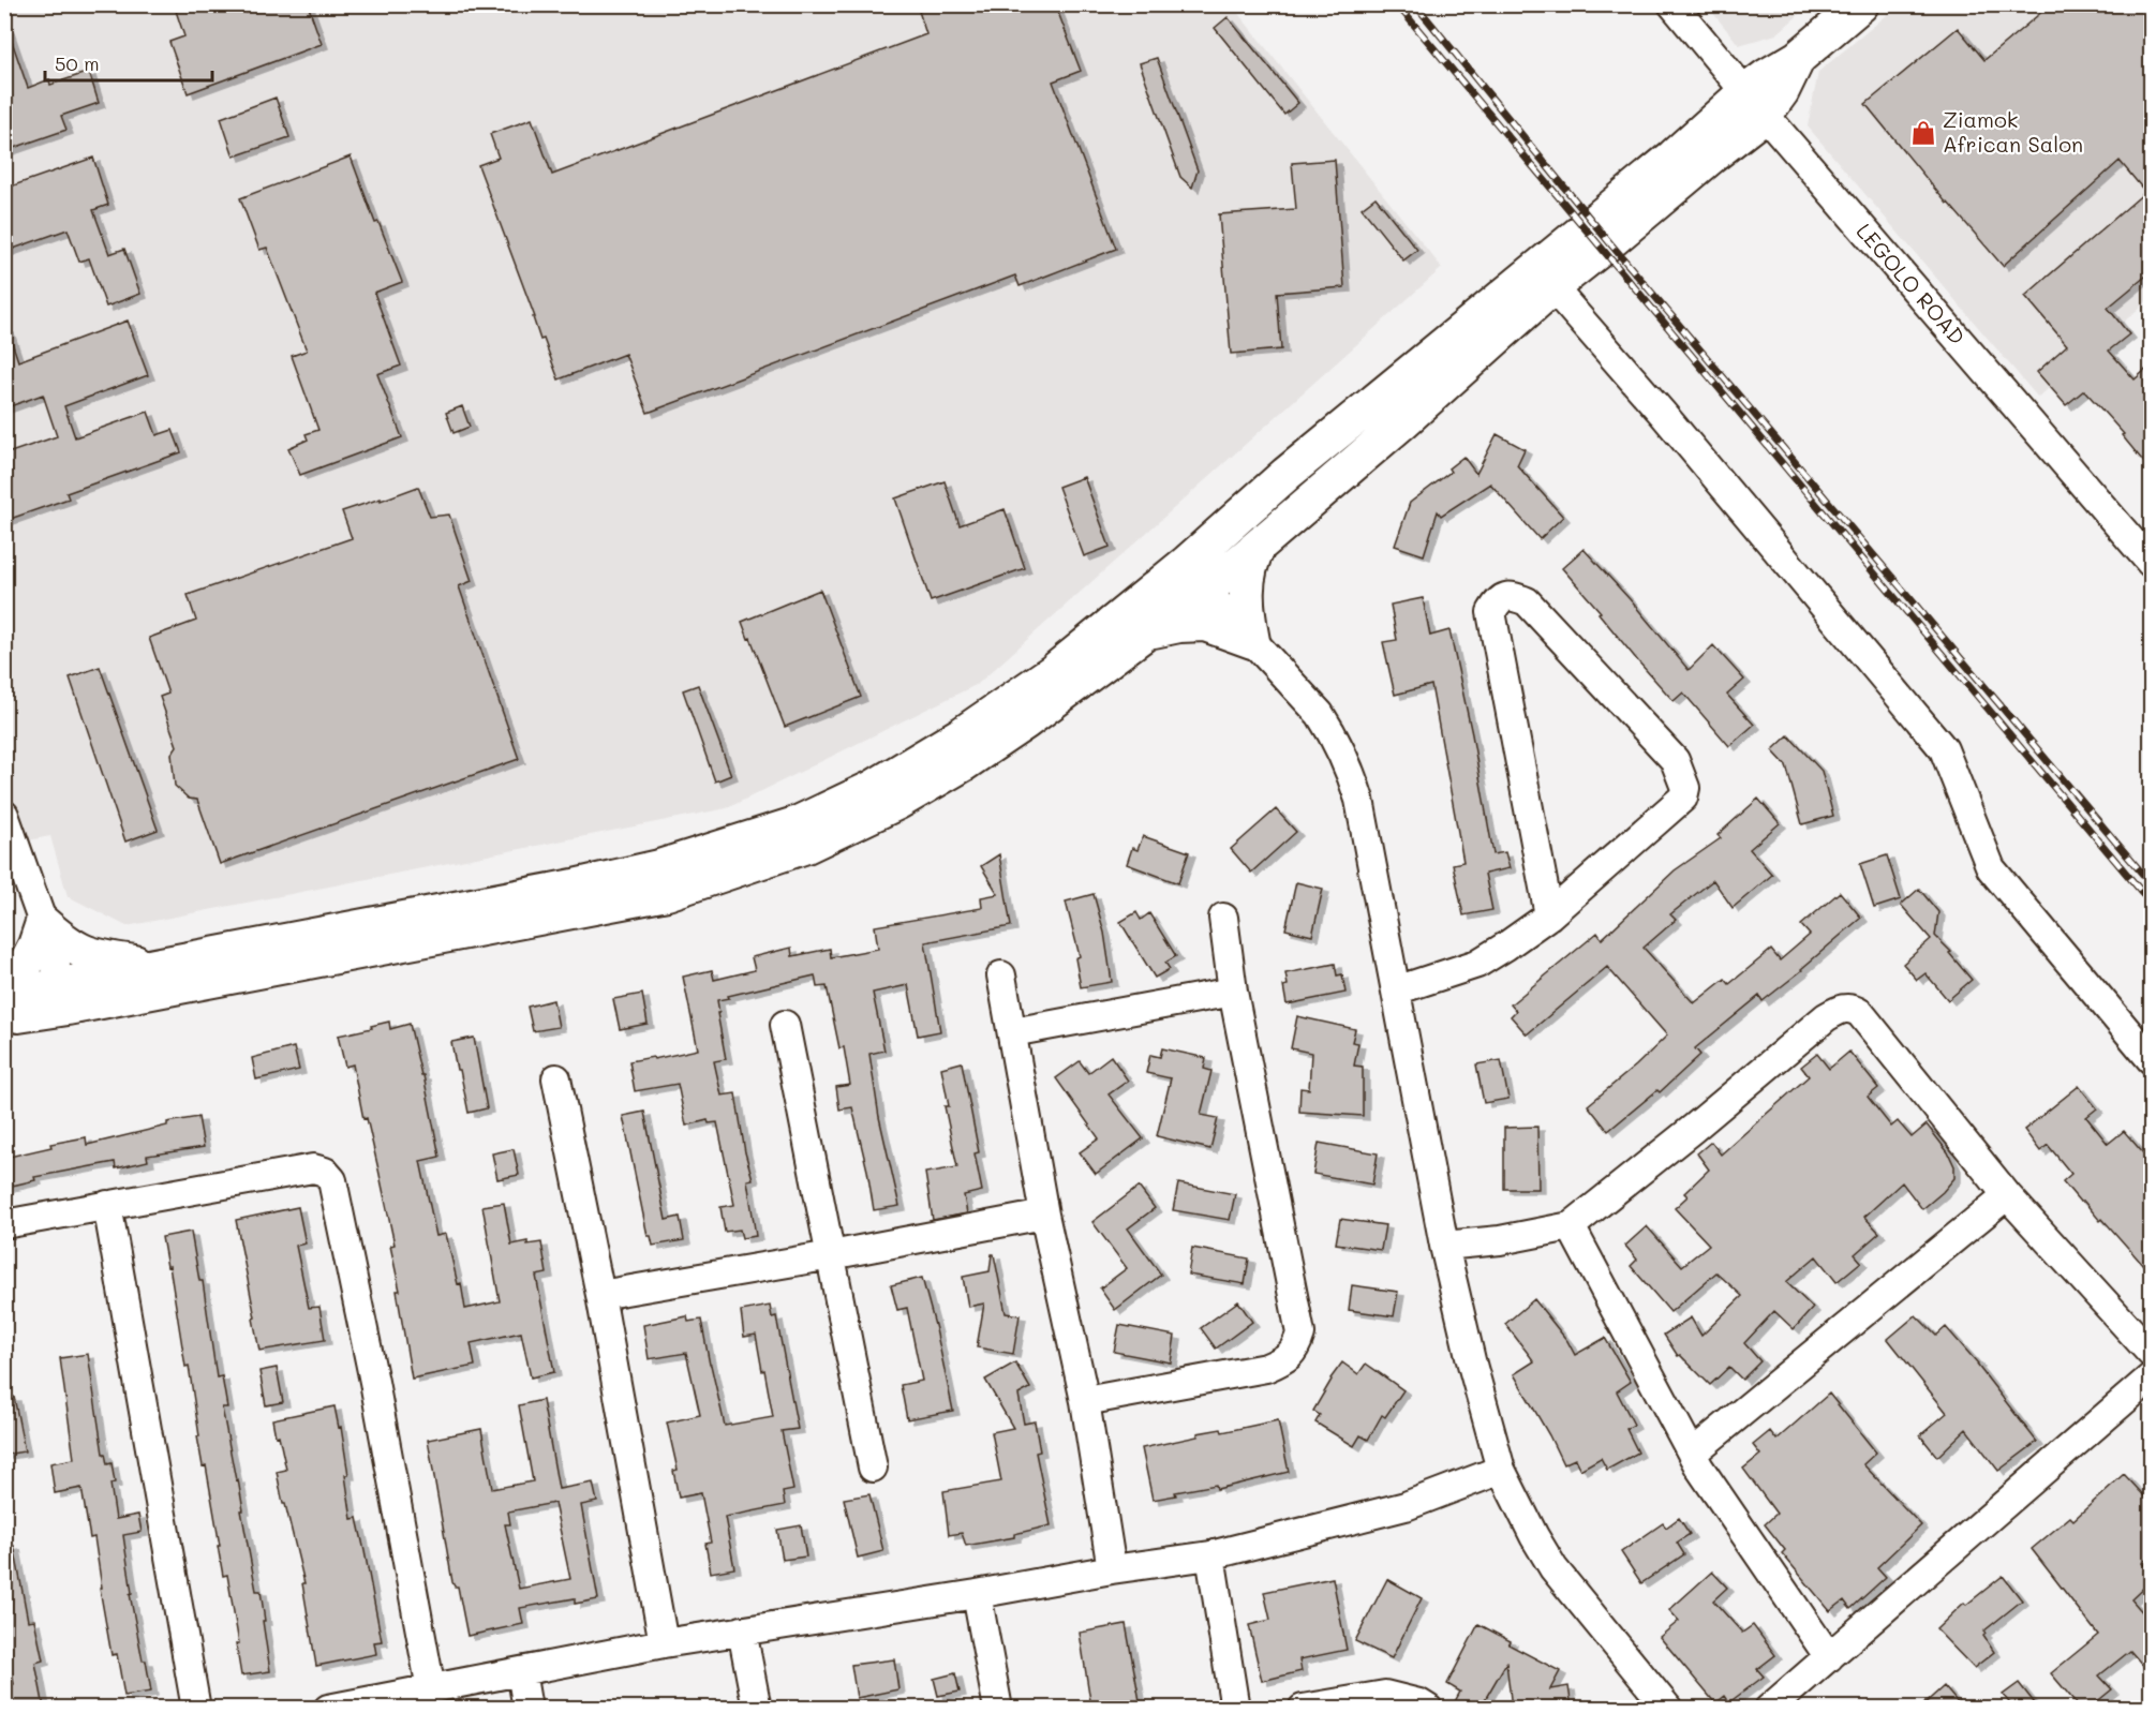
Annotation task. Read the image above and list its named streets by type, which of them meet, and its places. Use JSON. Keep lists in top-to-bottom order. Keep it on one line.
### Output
{"streets":{"street":["LEGOLO ROAD"]},"places":{"shop":["Ziamok African Salon"]},"scale_bar":"50 m"}
